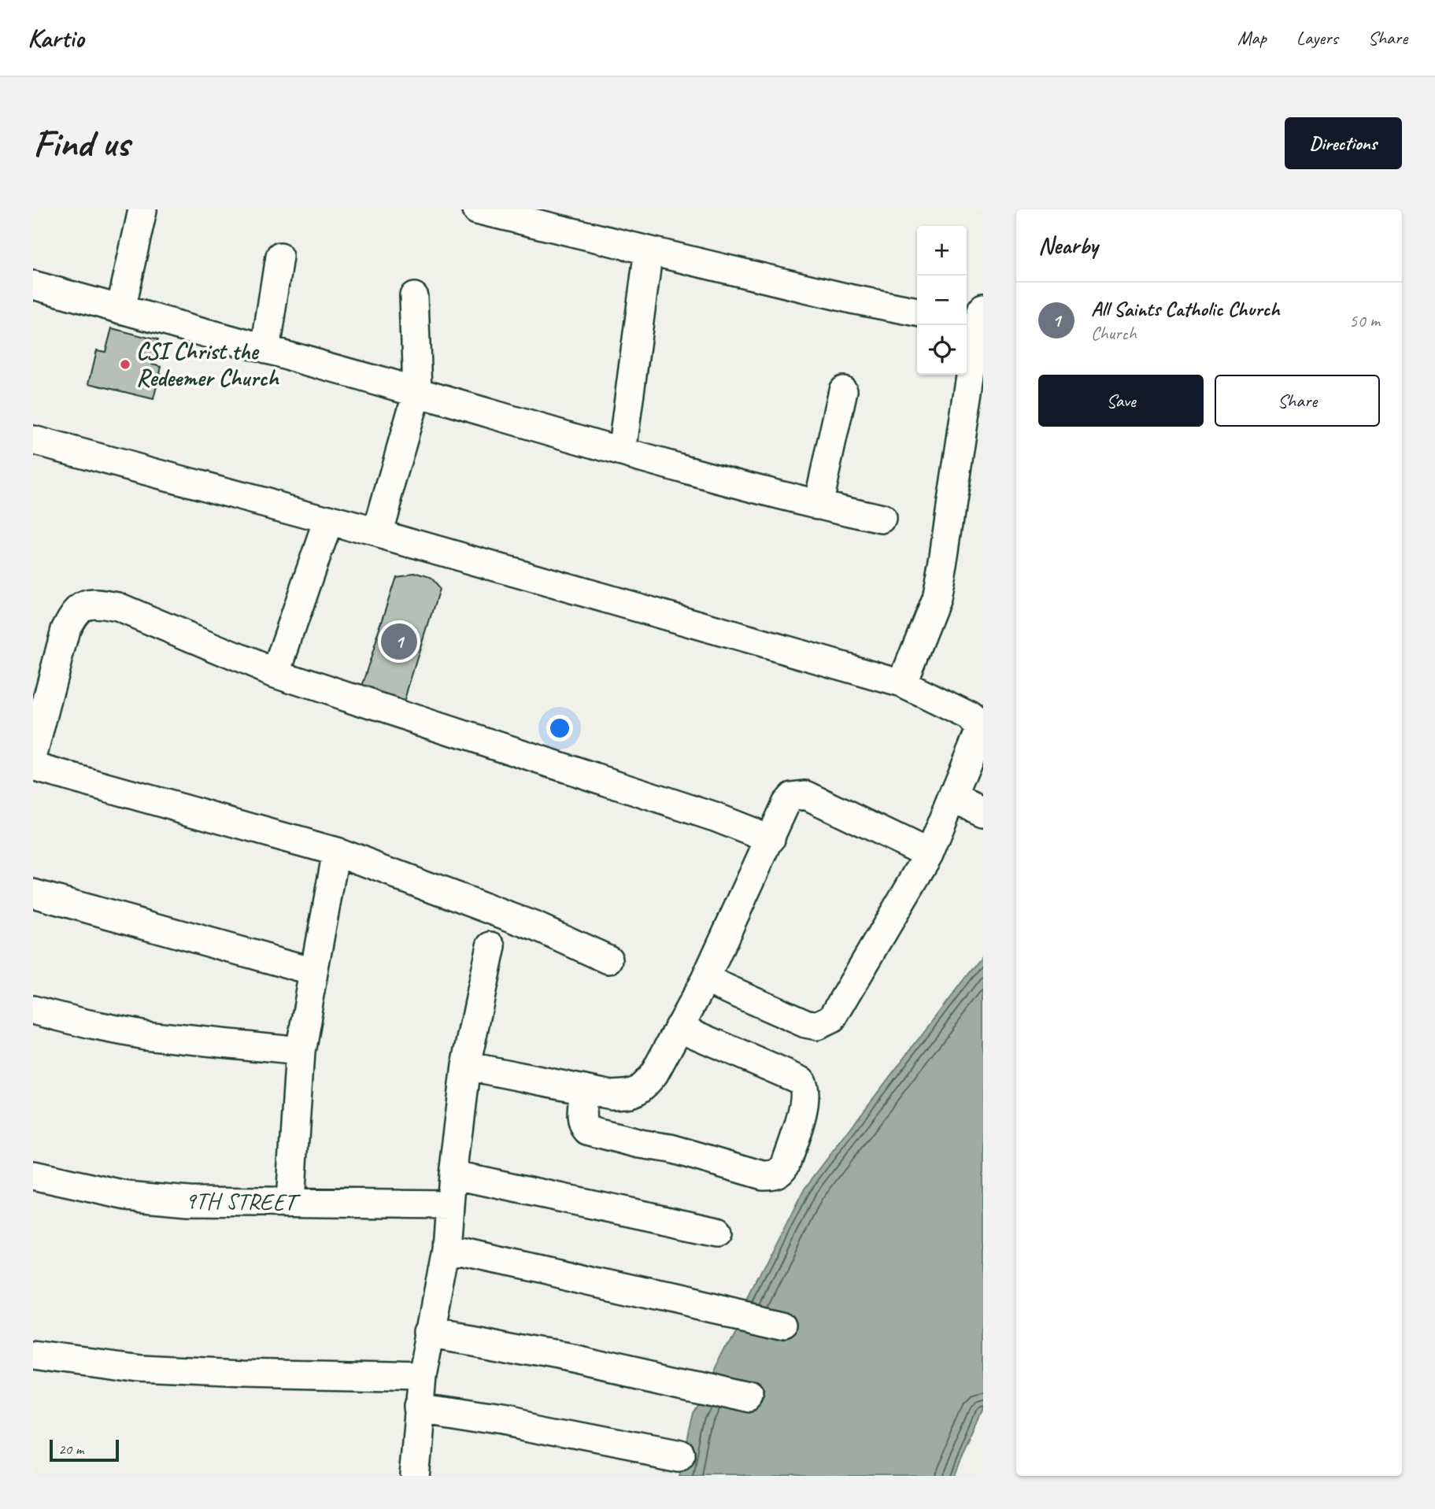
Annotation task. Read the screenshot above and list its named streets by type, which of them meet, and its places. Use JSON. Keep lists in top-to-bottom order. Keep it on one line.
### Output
{"streets":{"street":["9TH STREET"]},"places":["CSI Christ the Redeemer Church"],"scale_bar":"20 m","page":{"header":"Kartio","nav":["Map","Layers","Share"],"buttons":["Directions",["Save","Share"]],"title":"Find us","heading":"Nearby","map_buttons":["+","−"],"list":[{"mark":"1","name":"All Saints Catholic Church","note":"Church","value":"50 m"}],"pins":"1","scale":"20 m"}}
